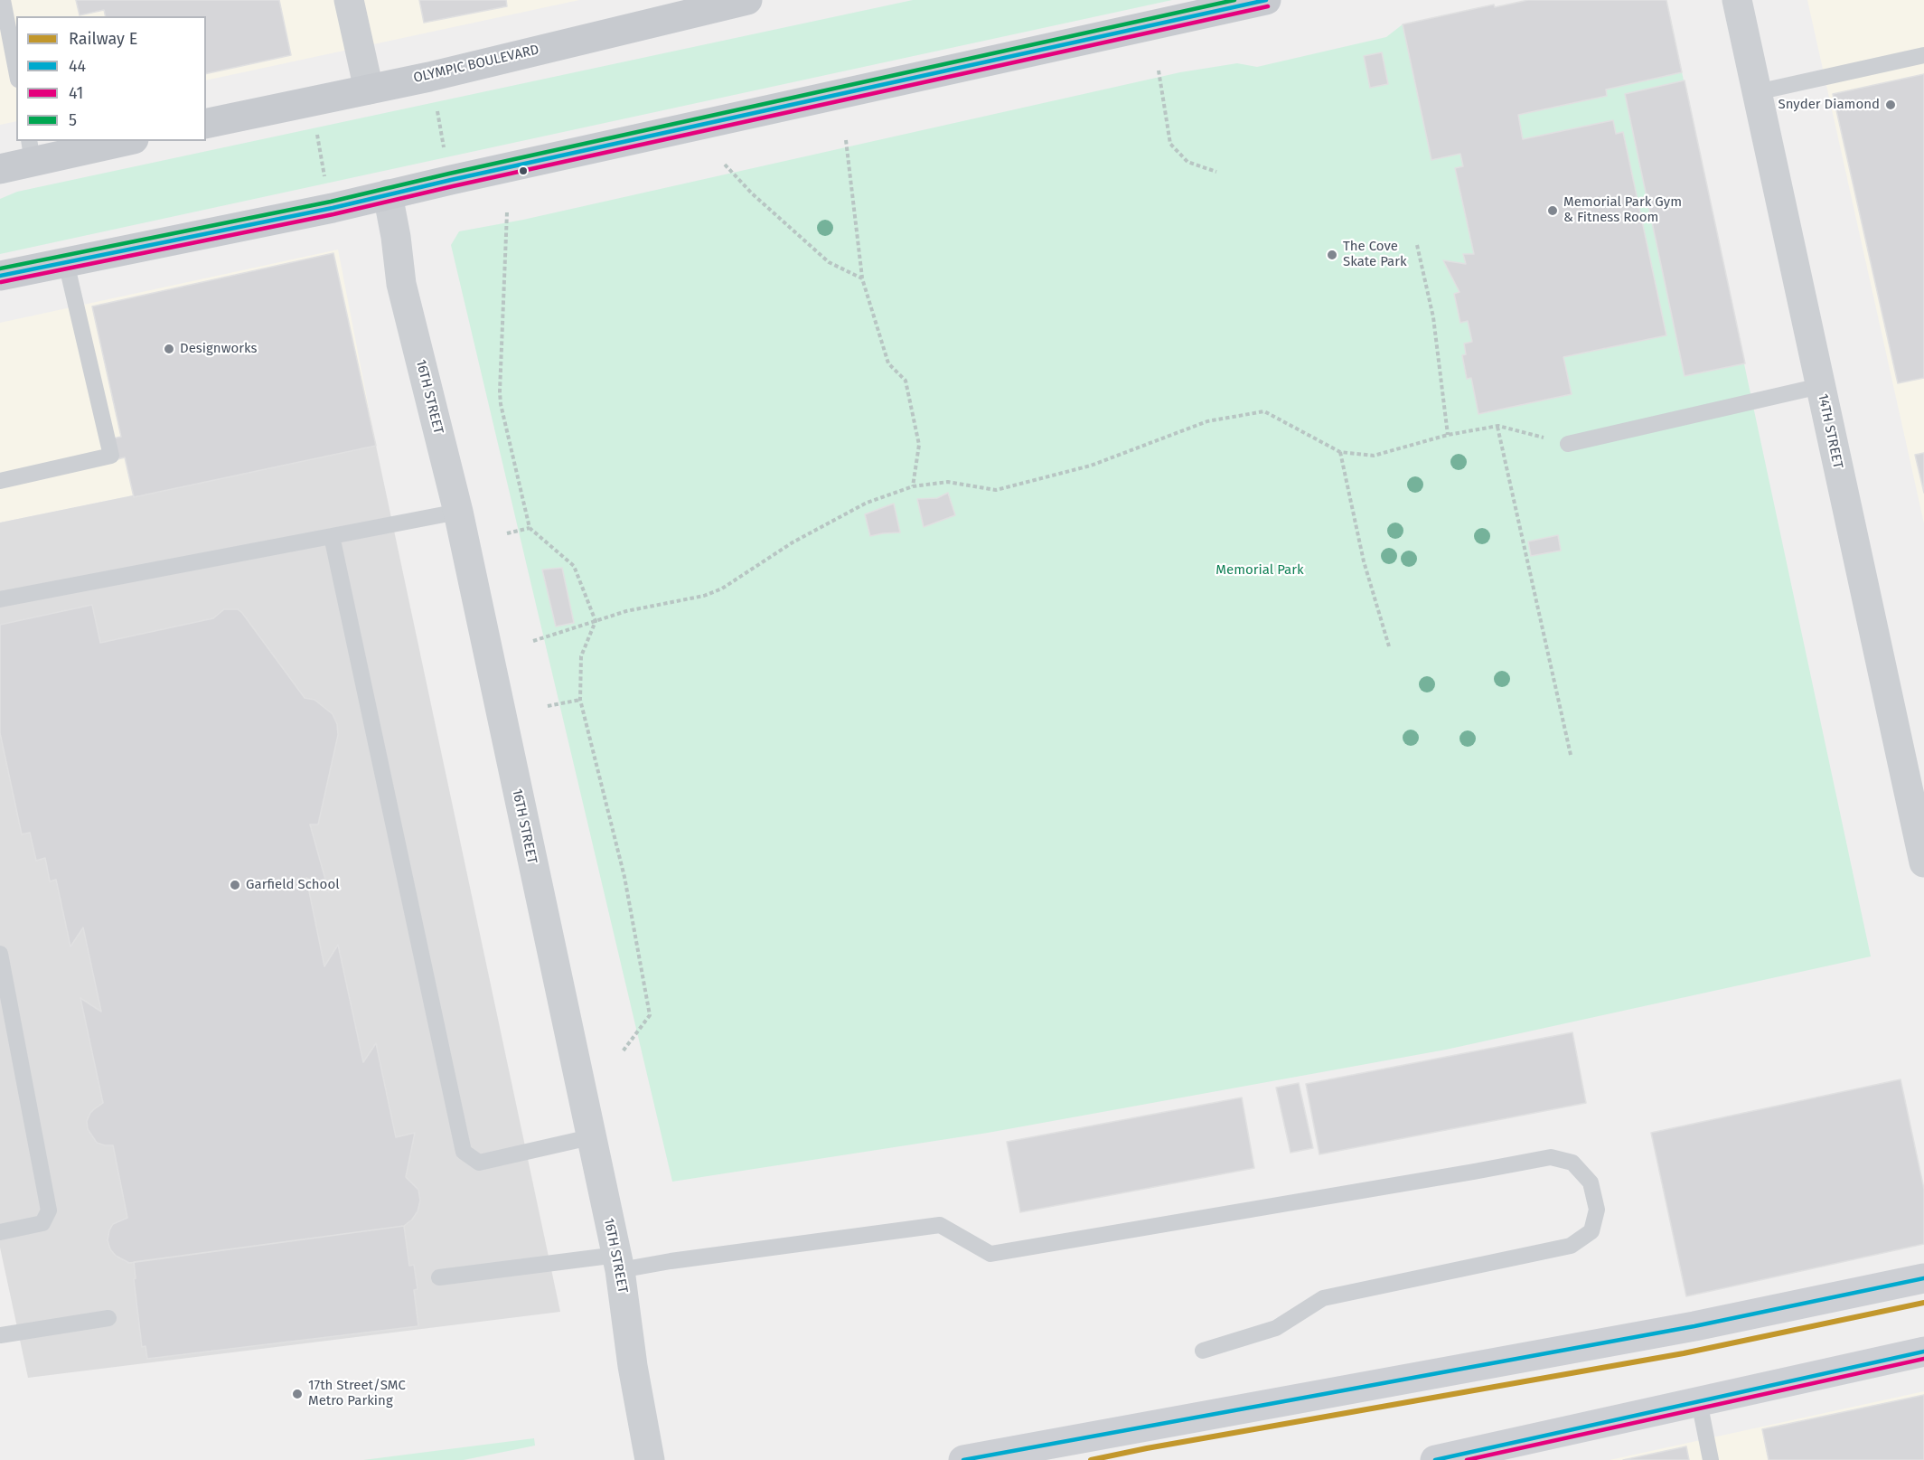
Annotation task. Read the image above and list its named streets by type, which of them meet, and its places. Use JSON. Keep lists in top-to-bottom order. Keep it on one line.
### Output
{"streets":{"main road":["OLYMPIC BOULEVARD"],"street":["16TH STREET","14TH STREET"]},"parks":["Memorial Park"],"places":["Snyder Diamond","Memorial Park Gym & Fitness Room","The Cove Skate Park","Designworks","Garfield School","17th Street/SMC Metro Parking"],"lines":["transit line 44","transit line 5","transit line 41","rail line E"],"legend":["Railway E","44","41","5"]}
